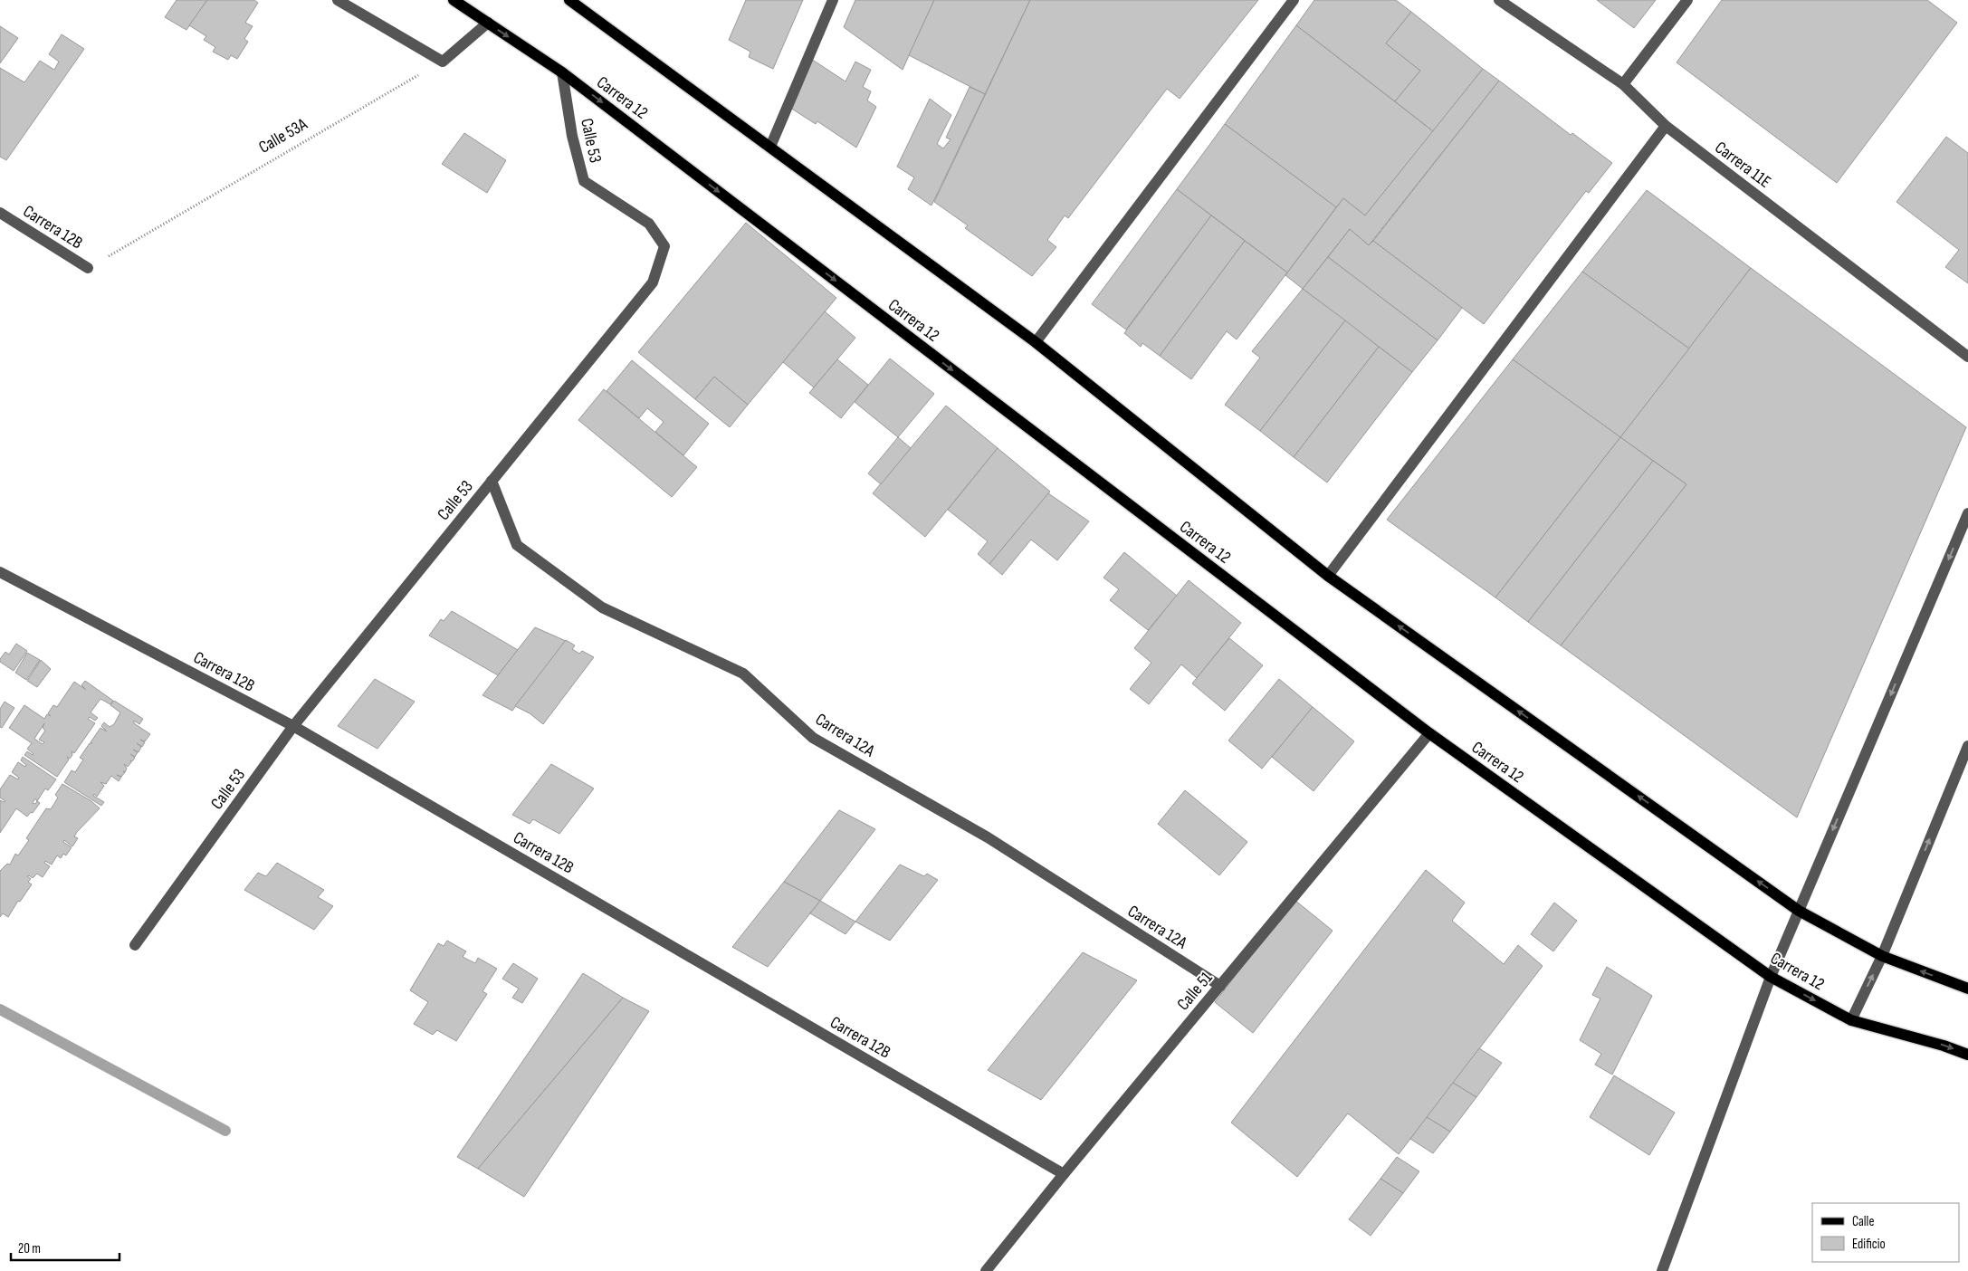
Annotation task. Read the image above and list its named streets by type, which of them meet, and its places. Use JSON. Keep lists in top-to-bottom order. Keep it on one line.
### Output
{"streets":{"main road":["Carrera 12"],"street":["Calle 53","Carrera 11E","Carrera 12B","Carrera 12A","Calle 51"],"path":["Calle 53A"]},"crossings":[["Carrera 12","Calle 53"],["Carrera 12","Calle 51"],["Calle 53A","Carrera 12B"],["Calle 53","Carrera 12B"],["Calle 53","Carrera 12A"],["Carrera 12B","Calle 51"],["Carrera 12A","Calle 51"]],"legend":["Calle","Edificio"],"scale_bar":"20 m"}
